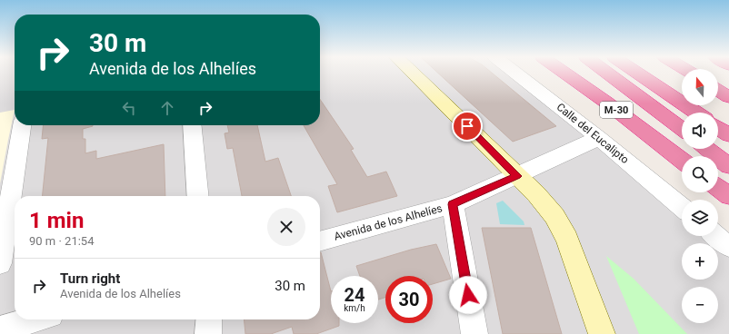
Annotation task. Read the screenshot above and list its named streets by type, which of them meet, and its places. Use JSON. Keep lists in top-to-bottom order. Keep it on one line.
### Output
{"streets":{"highway":["M-30"],"street":["Calle del Eucalipto","Avenida de los Alhelíes"]},"crossings":[["Calle del Eucalipto","Avenida de los Alhelíes"]],"north":"top","page":{"turn":["30 m","Avenida de los Alhelíes"],"map_buttons":["+","−"],"heading":["1 min","90 m · 21:54"],"list":[{"name":"Turn right","note":"Avenida de los Alhelíes","value":"30 m"}],"speed":"24 km/h","limit":"30"}}
